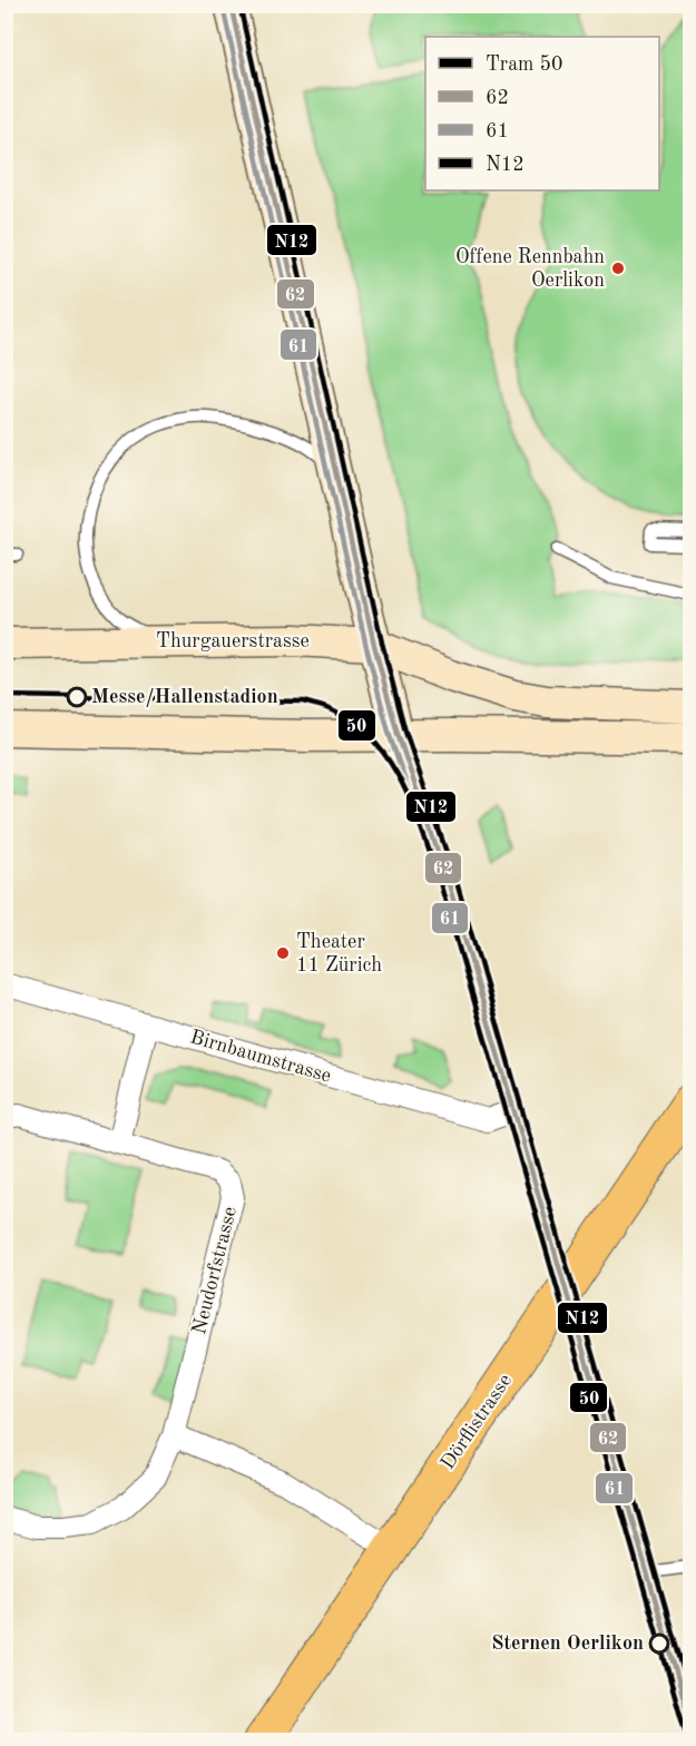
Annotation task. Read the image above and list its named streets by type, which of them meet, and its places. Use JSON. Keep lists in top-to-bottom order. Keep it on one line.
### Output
{"streets":{"main road":["Thurgauerstrasse","Dörflistrasse"],"street":["Birnbaumstrasse","Neudorfstrasse"]},"places":["Offene Rennbahn Oerlikon","Messe/Hallenstadion","Theater 11 Zürich","Sternen Oerlikon"],"lines":["transit line 62","transit line N12","transit line 61","tram line 50"],"legend":["Tram 50","62","61","N12"]}
